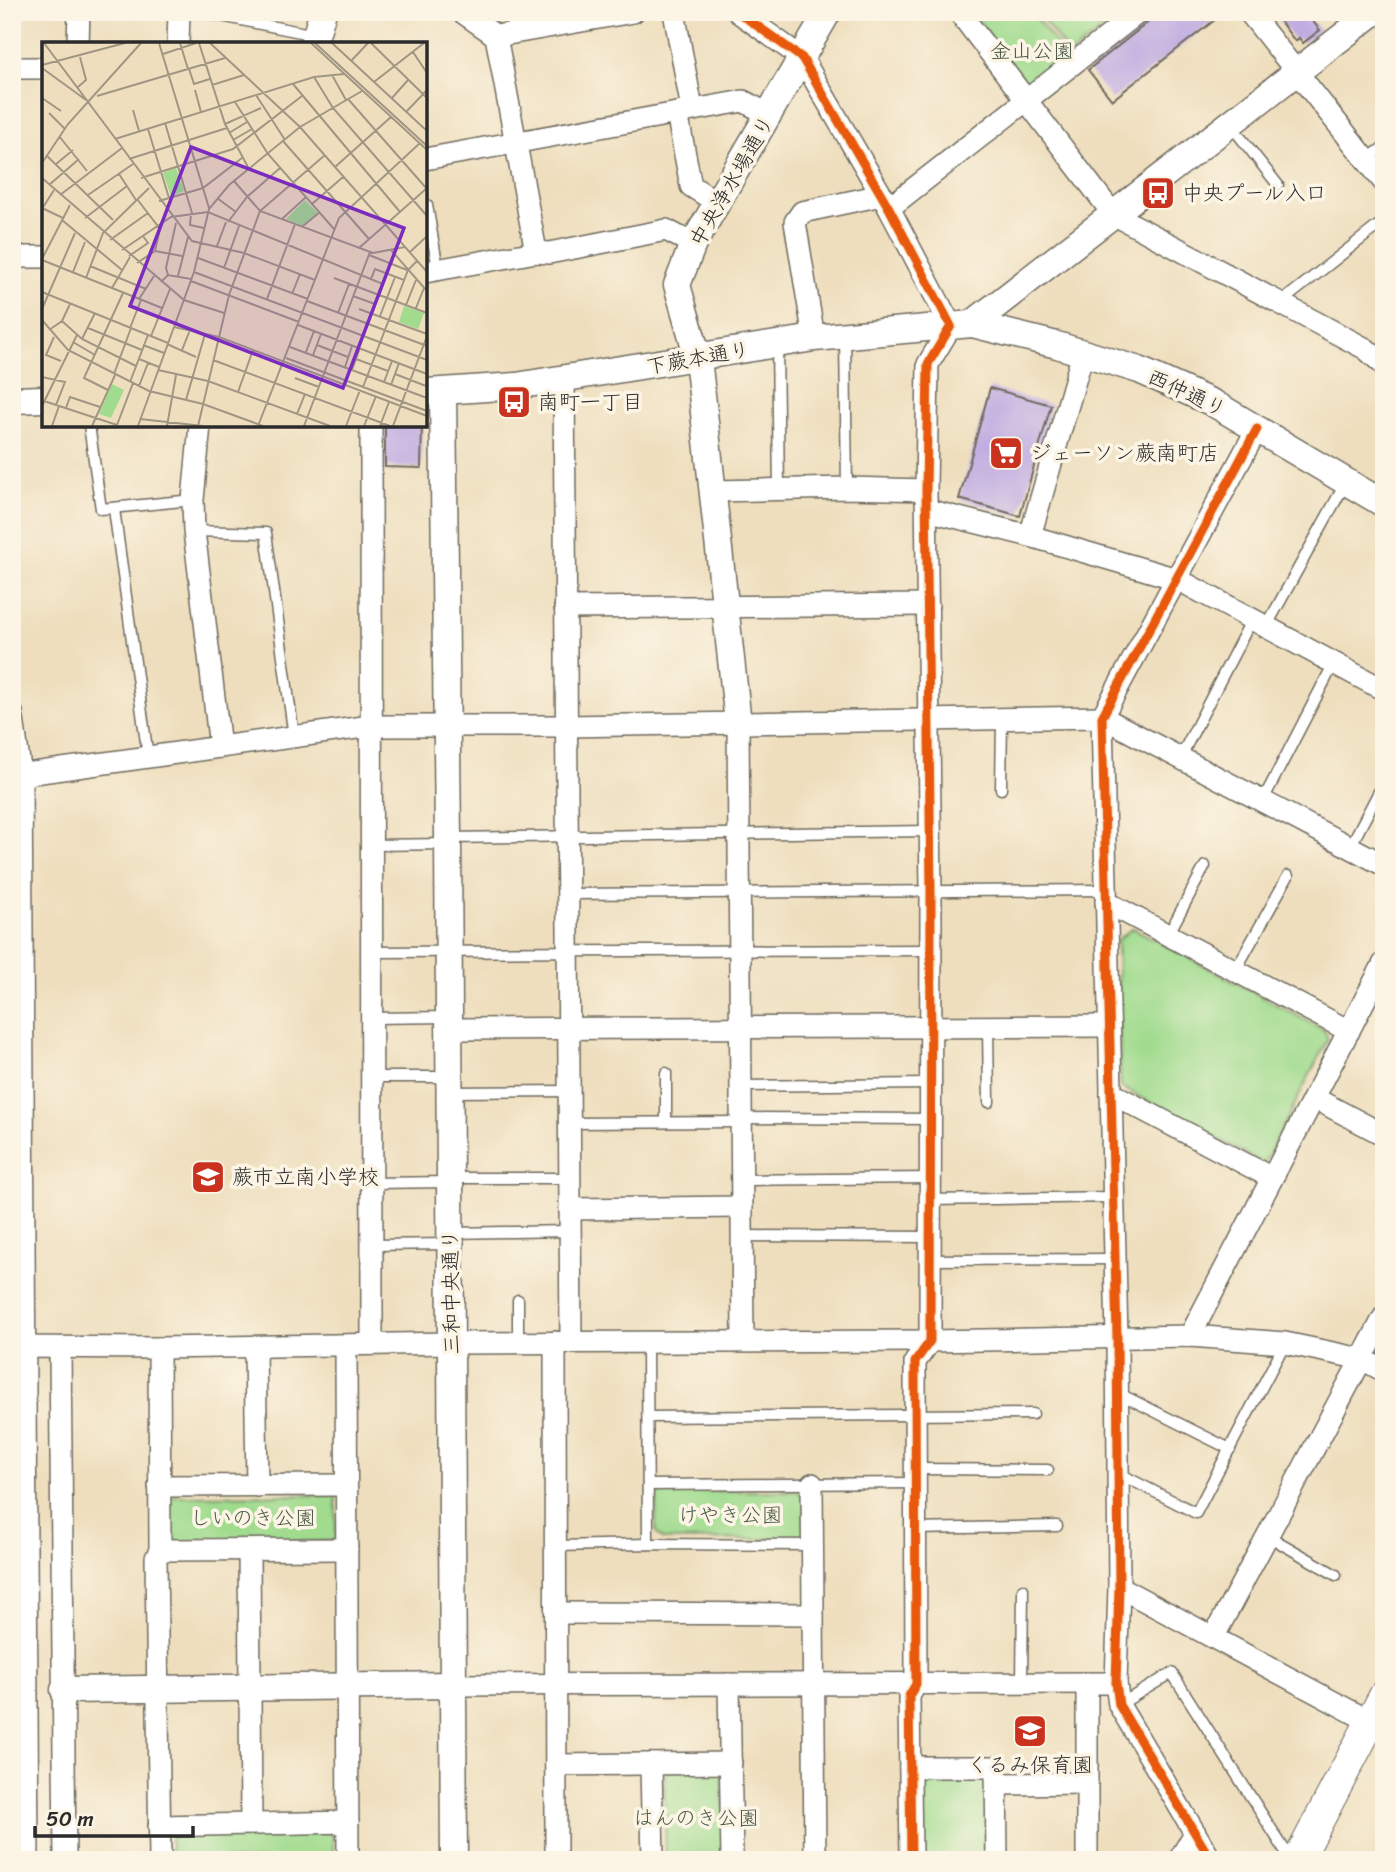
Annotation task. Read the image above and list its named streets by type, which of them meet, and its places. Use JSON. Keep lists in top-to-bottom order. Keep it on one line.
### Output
{"streets":{"street":["中央浄水場通り","下蕨本通り","西仲通り","三和中央通り"]},"crossings":[["中央浄水場通り","下蕨本通り"],["下蕨本通り","西仲通り"],["下蕨本通り","三和中央通り"]],"parks":["金山公園","けやき公園","しいのき公園","はんのき公園"],"places":{"bus stop":["中央プール入口","南町一丁目"],"supermarket":["ジェーソン蕨南町店"],"school or university":["蕨市立南小学校","くるみ保育園"]},"scale_bar":"50 m"}
